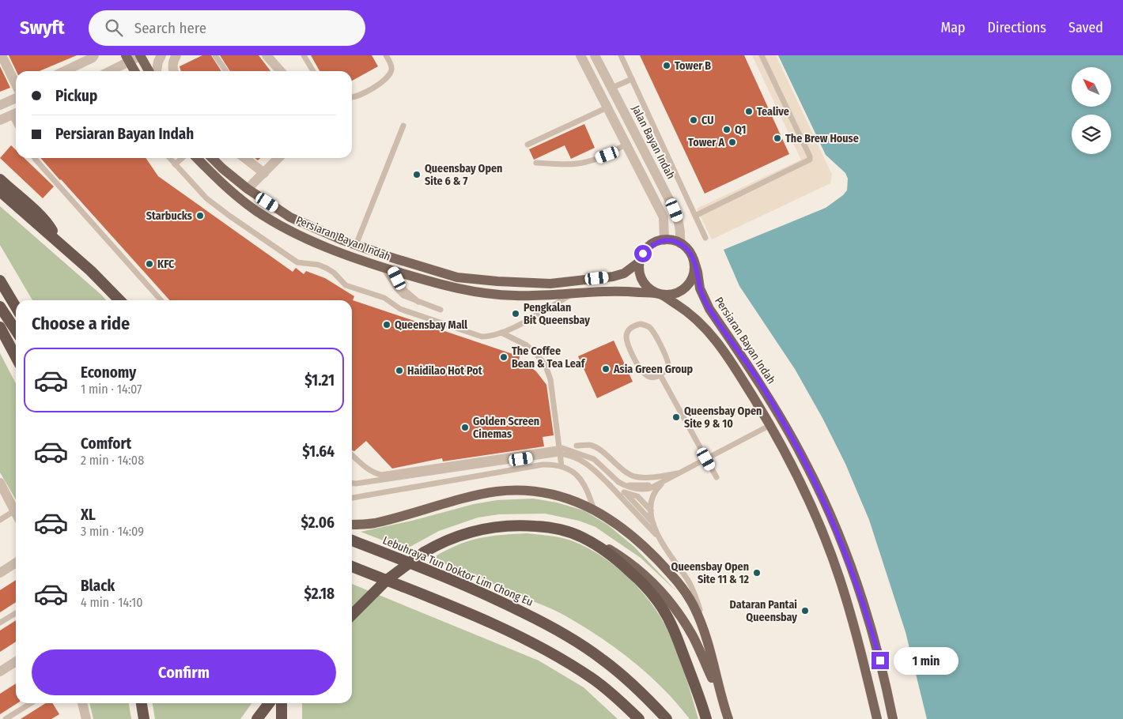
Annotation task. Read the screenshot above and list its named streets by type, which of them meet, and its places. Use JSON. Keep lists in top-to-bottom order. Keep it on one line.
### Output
{"streets":{"highway":["Lebuhraya Tun Doktor Lim Chong Eu"],"main road":["Persiaran Bayan Indah"],"street":["Jalan Bayan Indah"]},"crossings":[["Jalan Bayan Indah","Persiaran Bayan Indah"]],"places":["Tower B","Tealive","CU","Q1","The Brew House","Tower A","Queensbay Open Site 6 & 7","Starbucks","KFC","Pengkalan Bit Queensbay","Queensbay Mall","The Coffee Bean & Tea Leaf","Asia Green Group","Haidilao Hot Pot","Queensbay Open Site 9 & 10","Golden Screen Cinemas","Queensbay Open Site 11 & 12","Dataran Pantai Queensbay"],"north":"top left","page":{"header":"Swyft","search":"Search here","nav":["Map","Directions","Saved"],"banner":["Pickup","Persiaran Bayan Indah"],"heading":"Choose a ride","list":[{"name":"Economy","note":"1 min · 14:07","value":"$1.21"},{"name":"Comfort","note":"2 min · 14:08","value":"$1.64"},{"name":"XL","note":"3 min · 14:09","value":"$2.06"},{"name":"Black","note":"4 min · 14:10","value":"$2.18"}],"buttons":"Confirm","bubble":"1 min"}}
